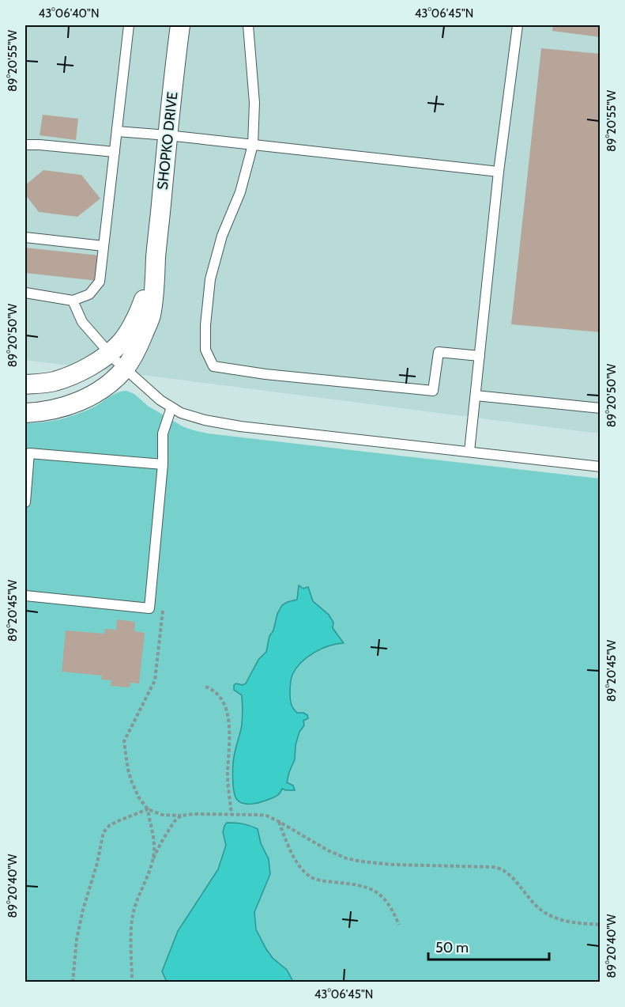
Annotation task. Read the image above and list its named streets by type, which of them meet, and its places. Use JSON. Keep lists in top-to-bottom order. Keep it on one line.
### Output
{"streets":{"street":["SHOPKO DRIVE"]},"scale_bar":"50 m","coordinates":["43°06'40\"N","43°06'45\"N","89°20'55\"W","89°20'50\"W","89°20'45\"W","89°20'40\"W"]}
